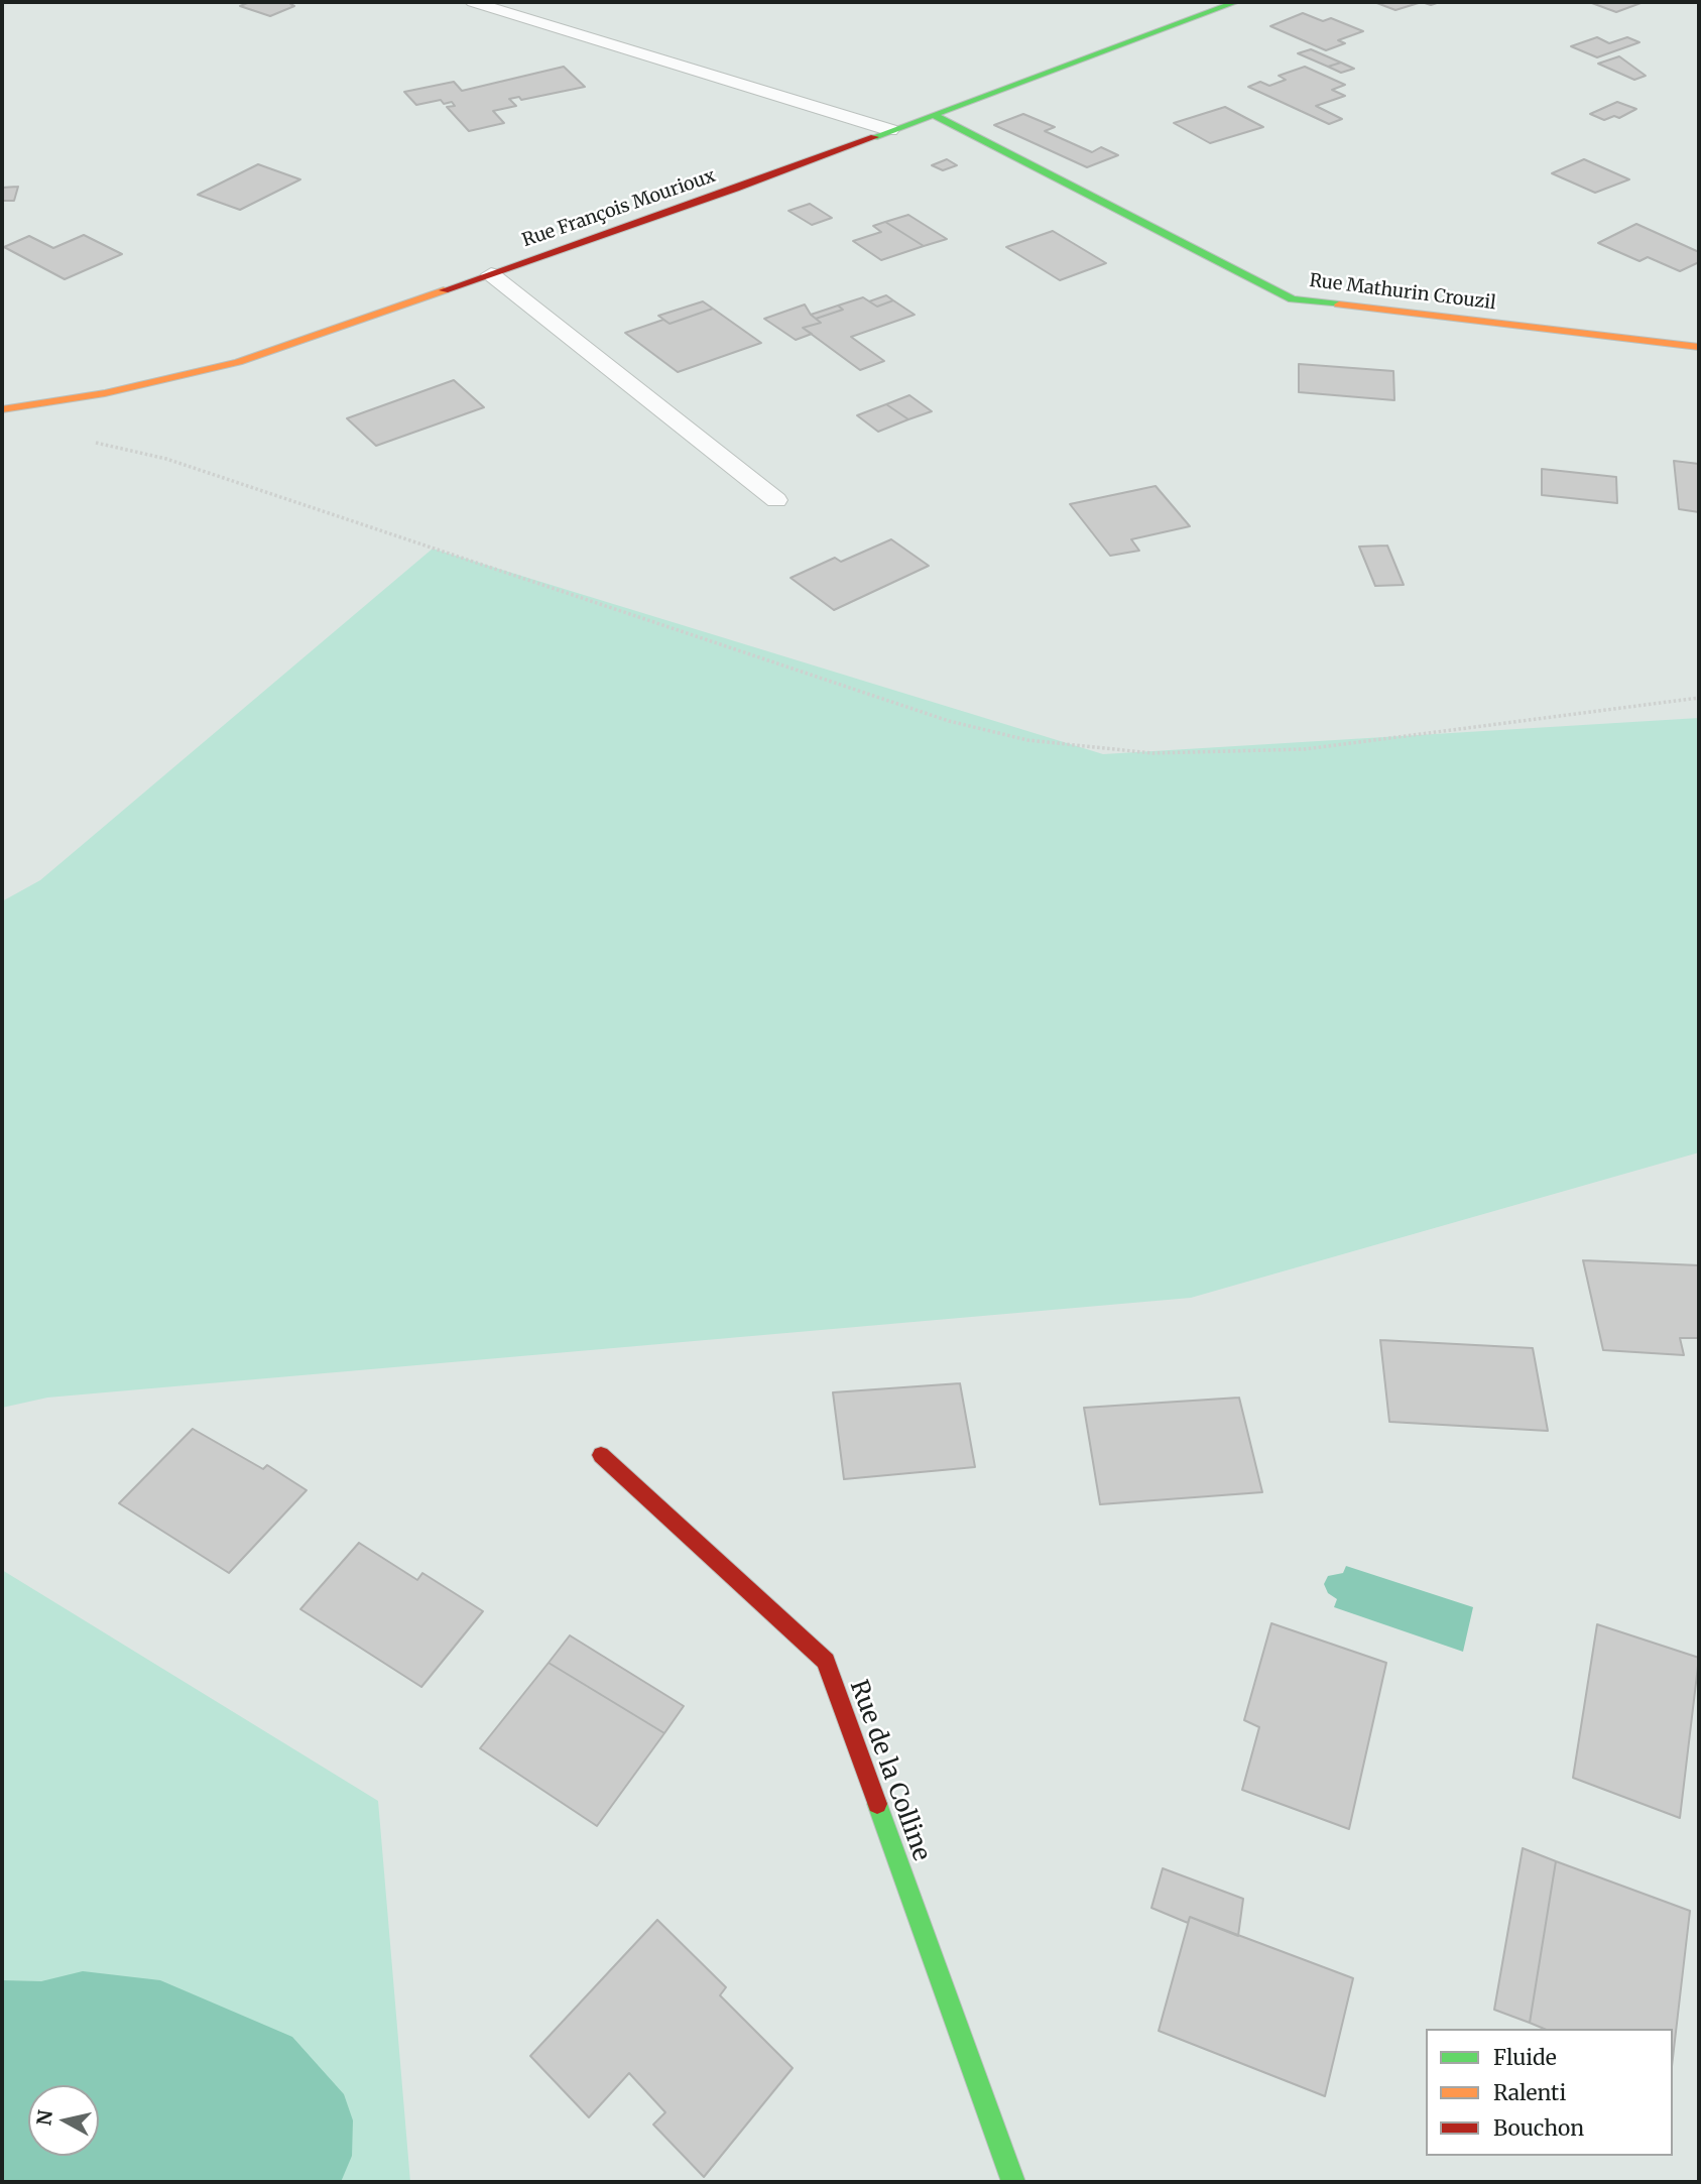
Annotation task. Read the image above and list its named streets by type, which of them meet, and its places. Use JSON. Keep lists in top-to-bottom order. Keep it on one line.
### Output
{"streets":{"street":["Rue François Mourioux","Rue Mathurin Crouzil","Rue de la Colline"]},"crossings":[["Rue François Mourioux","Rue Mathurin Crouzil"]],"legend":["Fluide","Ralenti","Bouchon"],"north":"left"}
